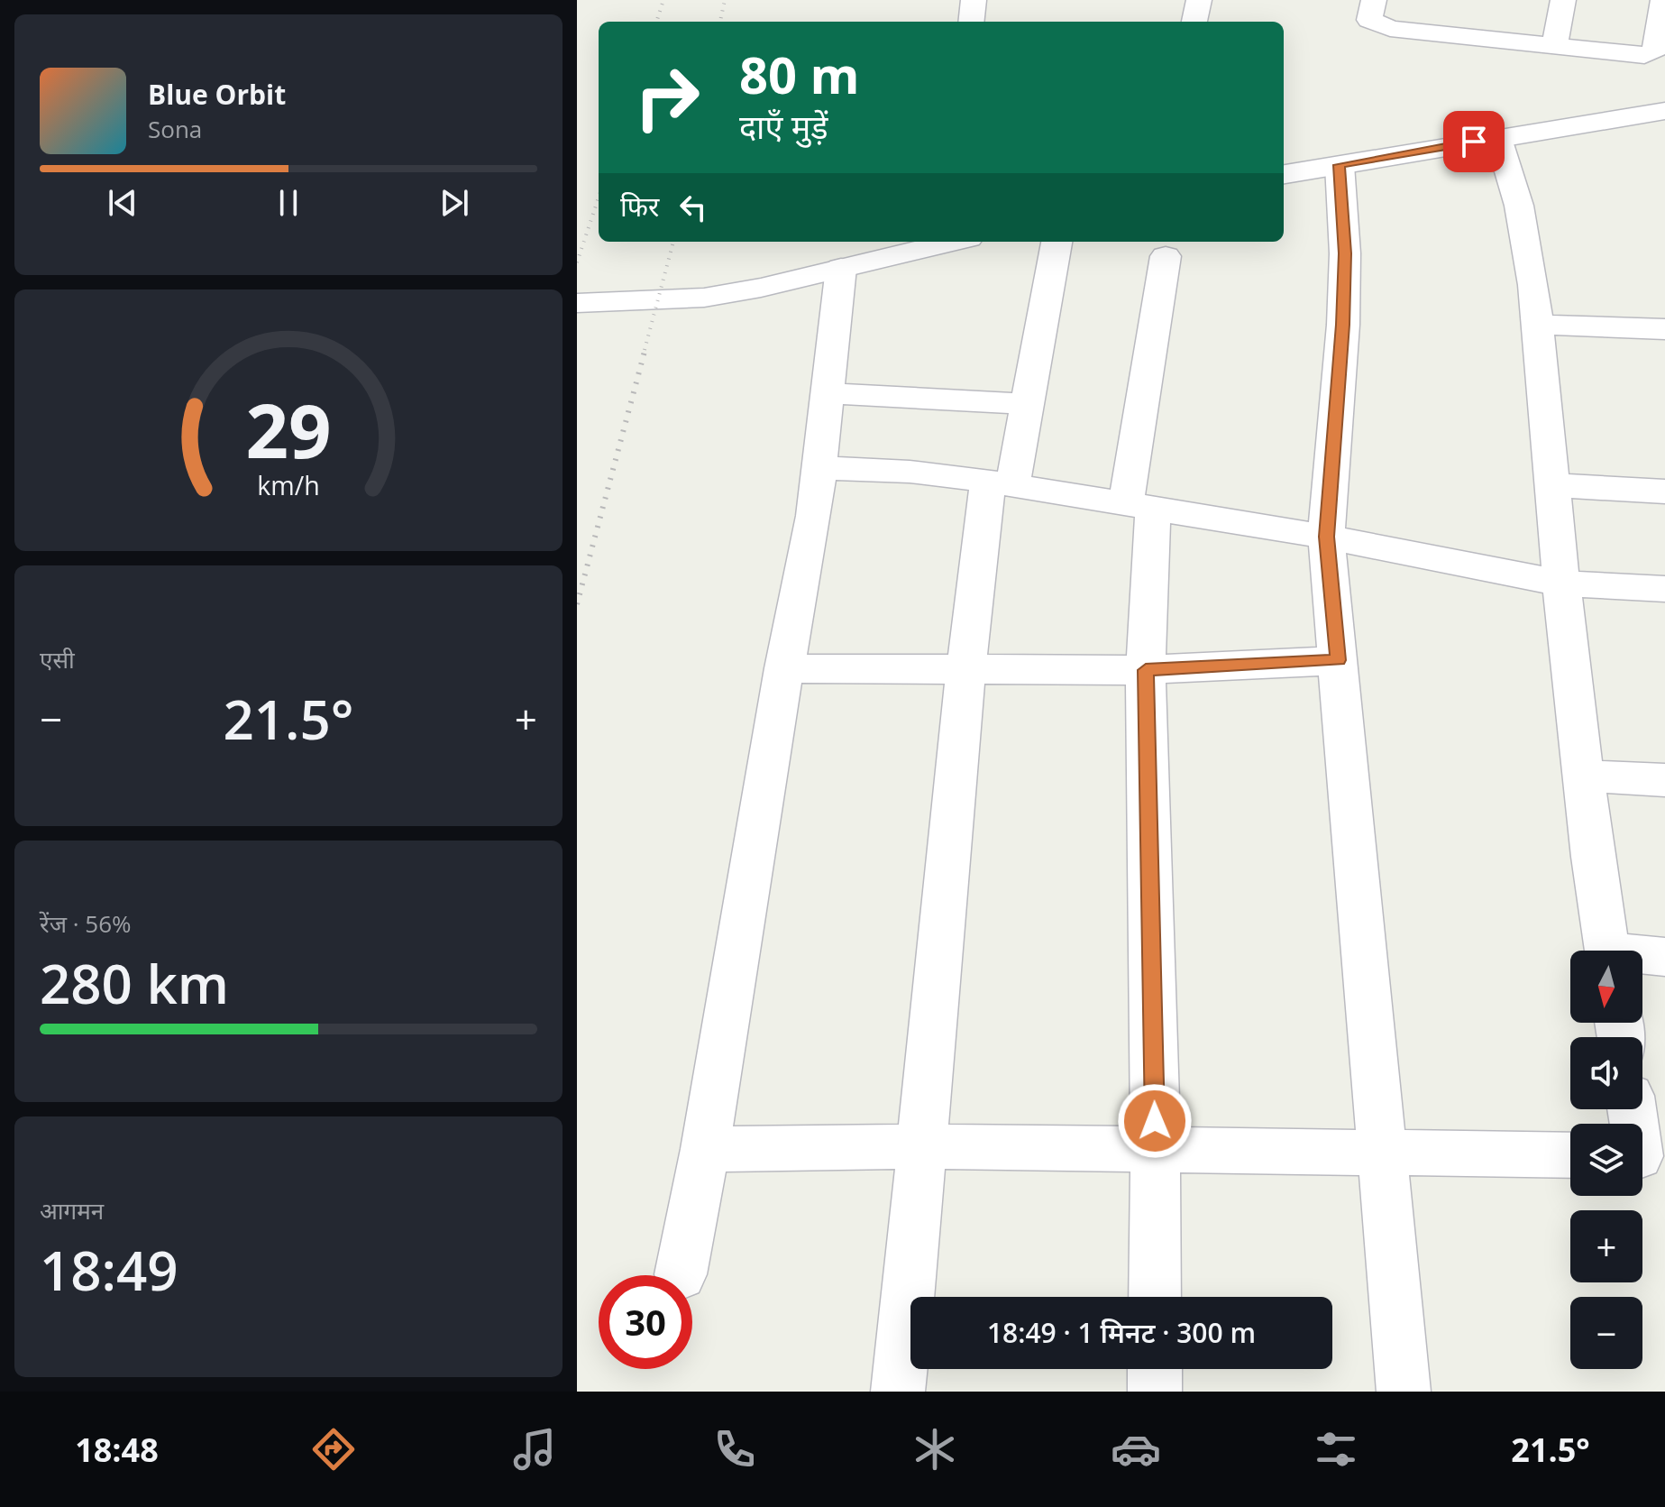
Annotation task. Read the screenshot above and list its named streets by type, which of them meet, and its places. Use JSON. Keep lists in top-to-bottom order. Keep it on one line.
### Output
{"north":"bottom","page":{"turn":["80 m","दाएँ मुड़ें"],"song":["Blue Orbit","Sona"],"then":"फिर","tile":["एसी",["रेंज · 56%","280 km"],["आगमन","18:49"]],"heat":["−","21.5°","+"],"map_buttons":["+","−"],"limit":"30","trip":"18:49 · 1 मिनट · 300 m","tabs":["18:48","21.5°"],"gauge":["29","km/h"]}}
